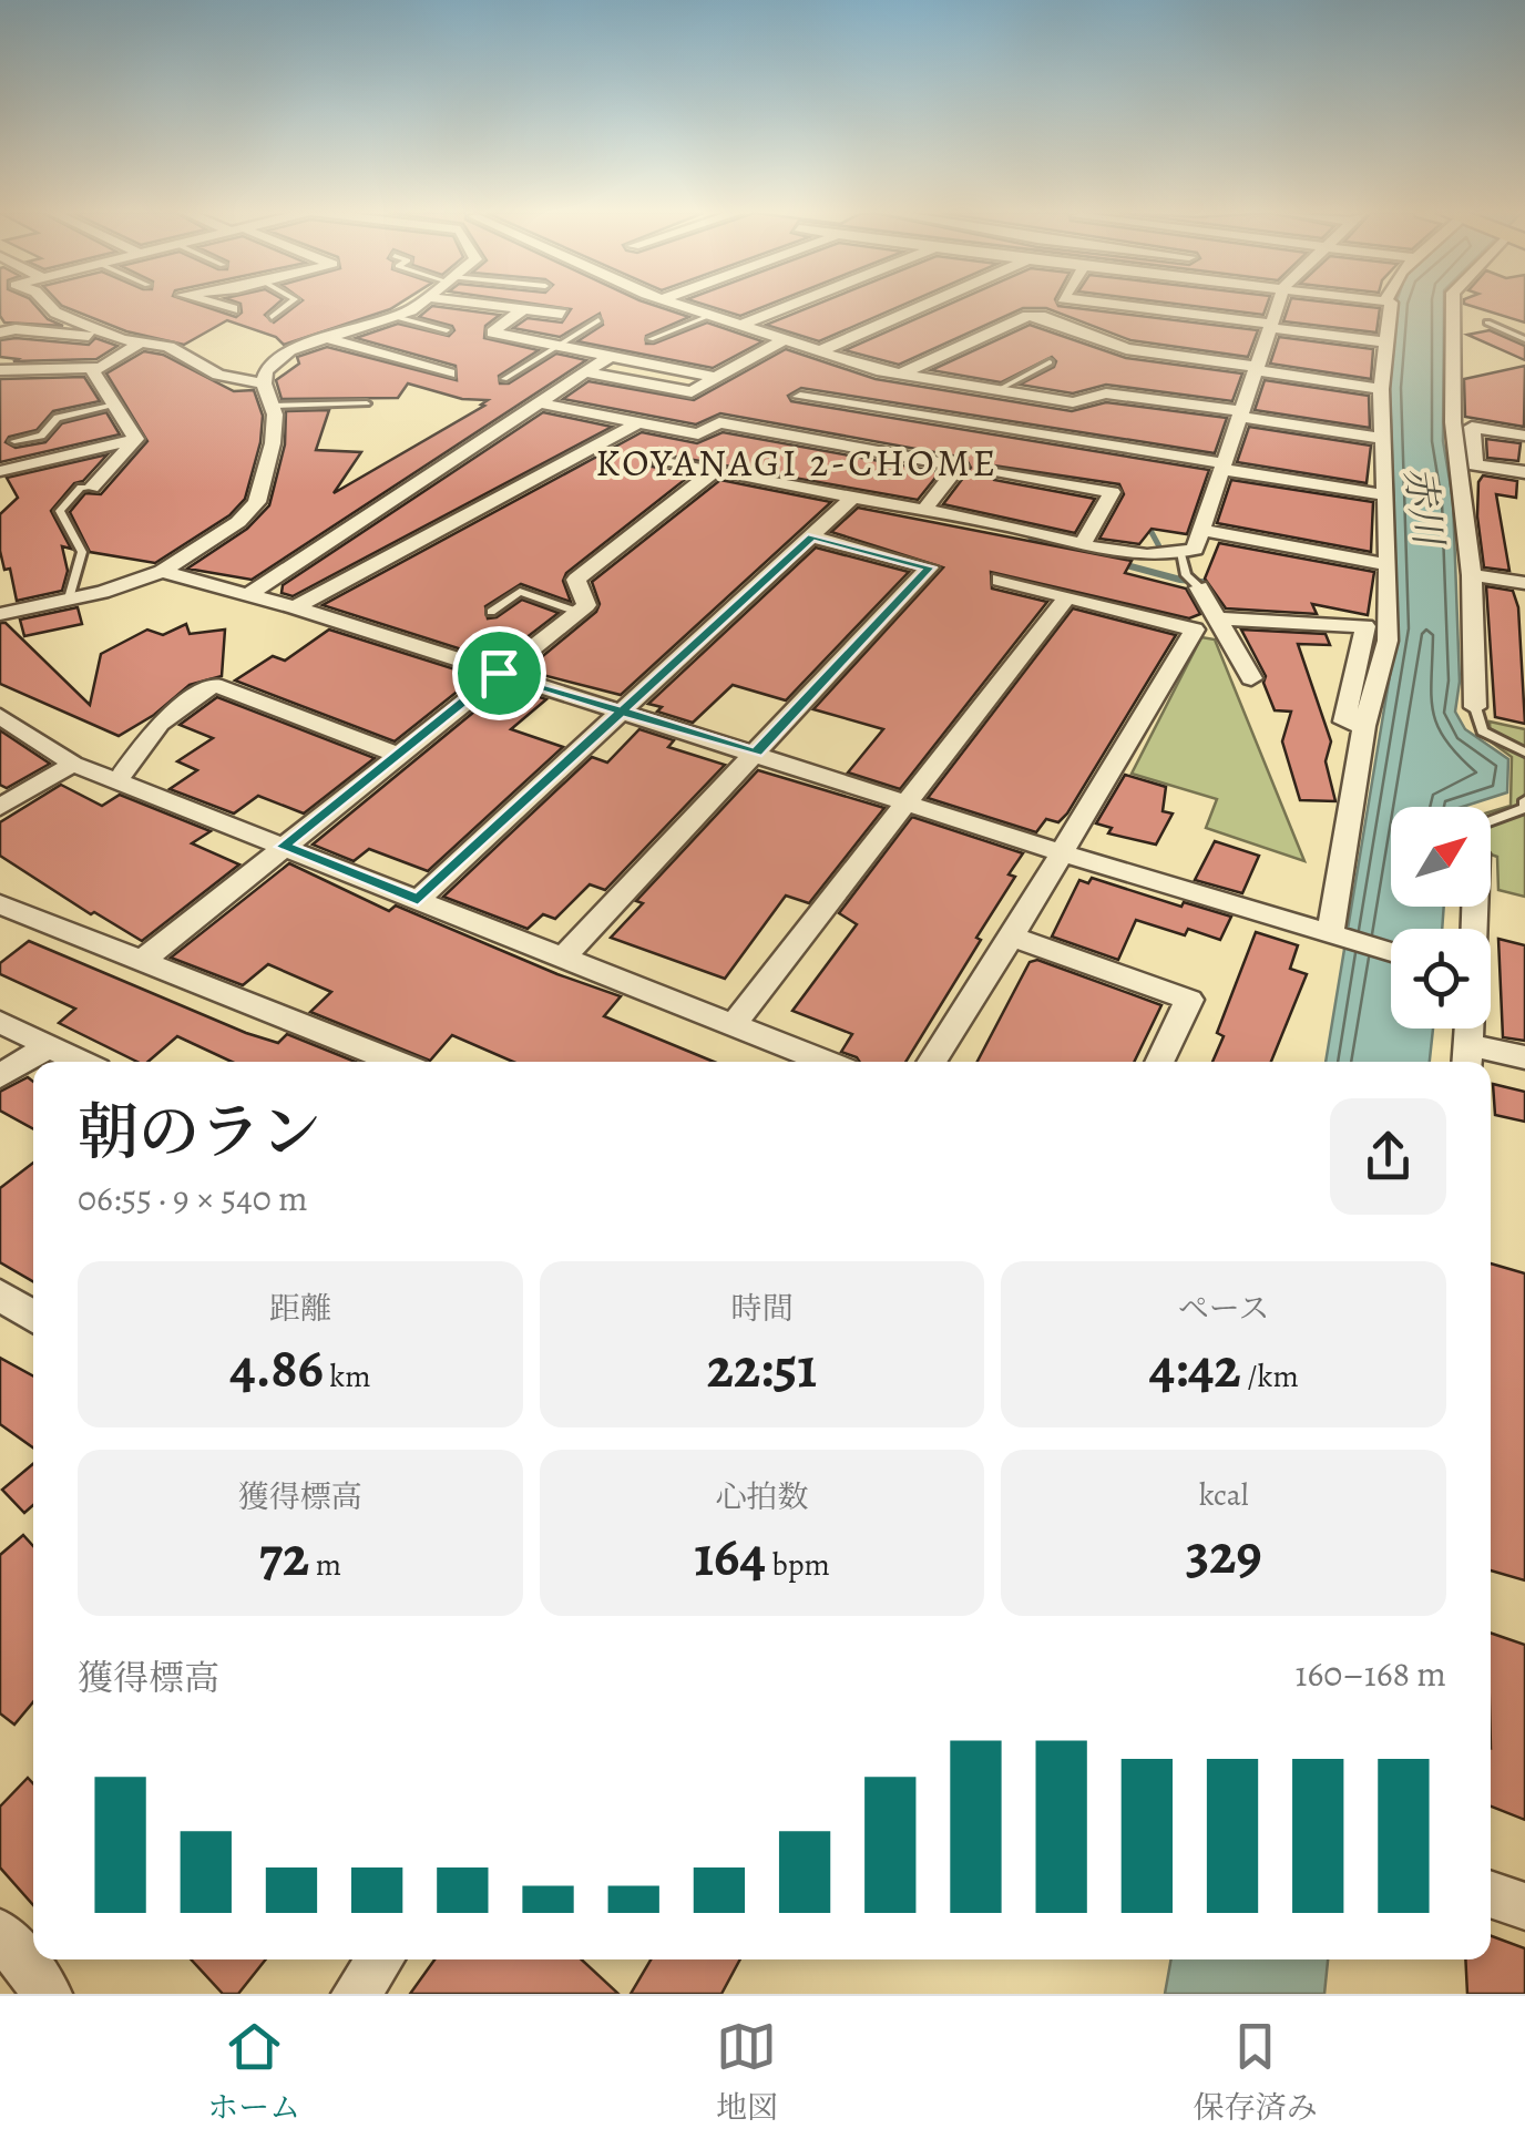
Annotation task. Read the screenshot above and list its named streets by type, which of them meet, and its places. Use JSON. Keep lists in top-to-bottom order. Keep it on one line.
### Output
{"districts":["KOYANAGI 2-CHOME"],"water":["赤川"],"north":"top right","page":{"heading":["朝のラン","06:55 · 9 × 540 m"],"stats":[["距離","4.86 km"],["時間","22:51"],["ペース","4:42 /km"],["獲得標高","72 m"],["心拍数","164 bpm"],["kcal","329"]],"chart":["獲得標高","160–168 m"],"tabs":["ホーム","地図","保存済み"]}}
